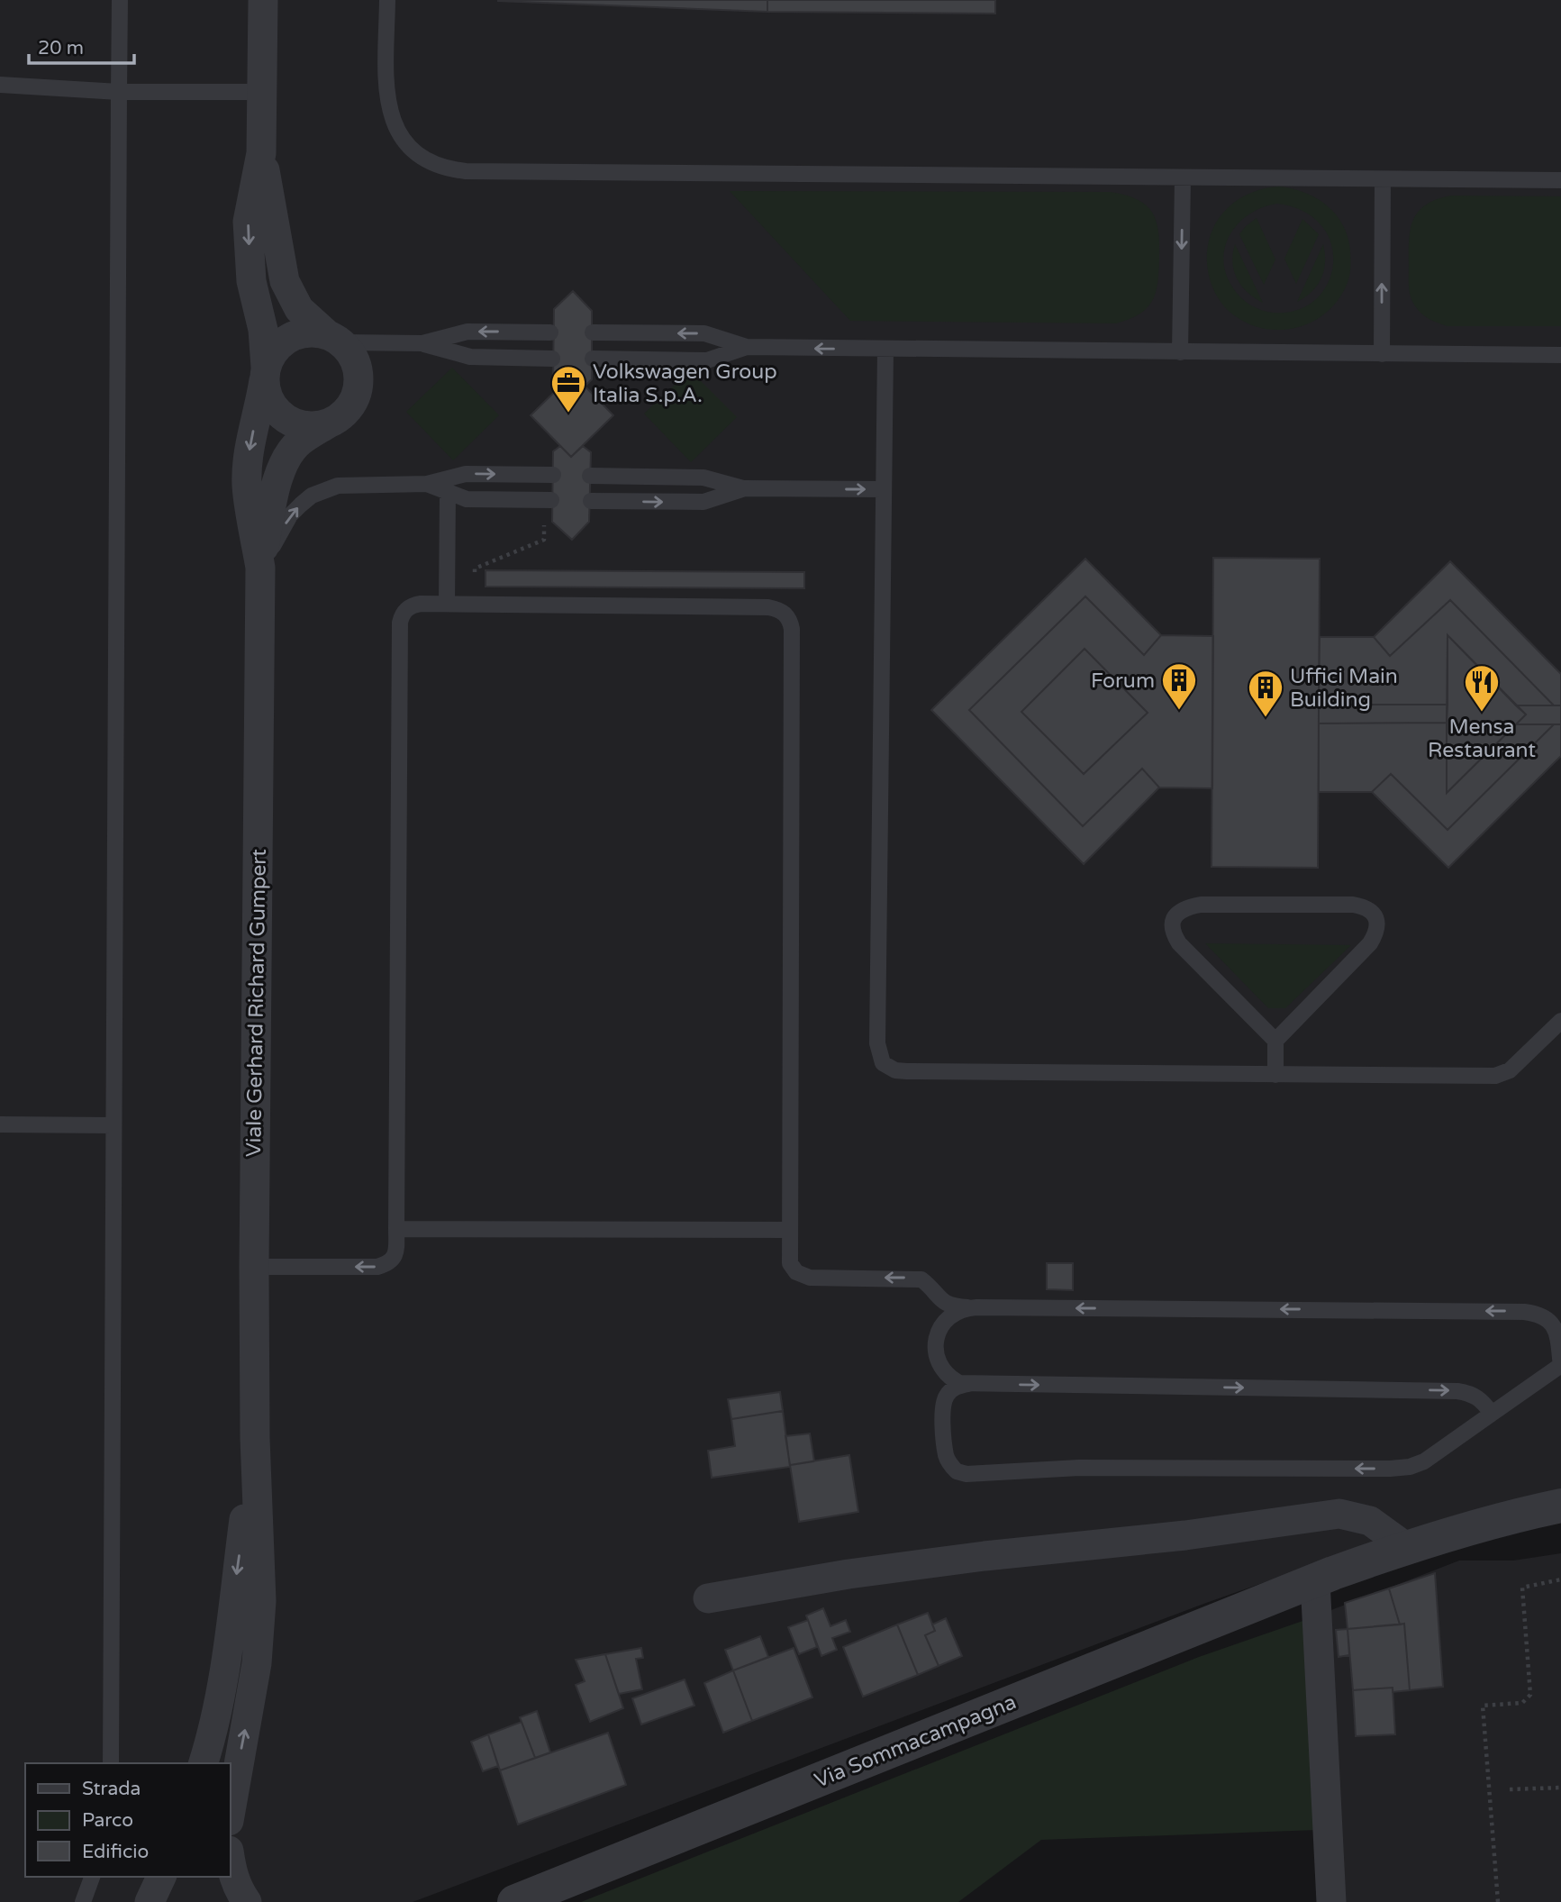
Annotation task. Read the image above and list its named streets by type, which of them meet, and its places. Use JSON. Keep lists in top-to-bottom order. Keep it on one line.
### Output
{"streets":{"street":["Viale Gerhard Richard Gumpert","Via Sommacampagna"]},"places":{"office":["Volkswagen Group Italia S.p.A."],"building":["Forum","Uffici Main Building"],"restaurant":["Mensa Restaurant"]},"legend":["Strada","Parco","Edificio"],"scale_bar":"20 m"}
